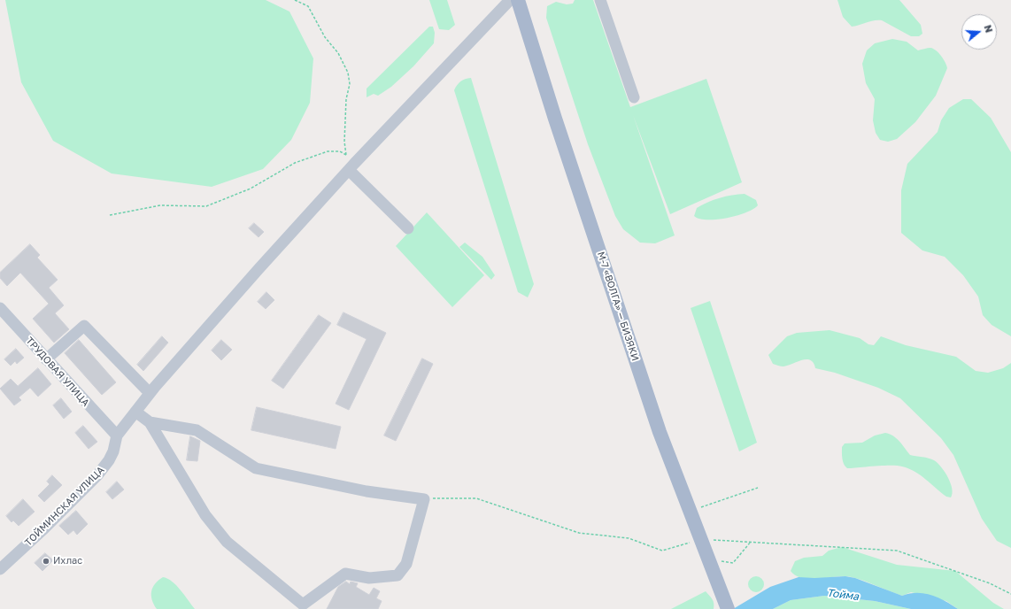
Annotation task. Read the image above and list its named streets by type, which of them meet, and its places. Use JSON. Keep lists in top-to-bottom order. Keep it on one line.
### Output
{"streets":{"main road":["М-7 «ВОЛГА» — БИЗЯКИ"],"street":["ТРУДОВАЯ УЛИЦА","ТОЙМИНСКАЯ УЛИЦА"]},"crossings":[["ТРУДОВАЯ УЛИЦА","ТОЙМИНСКАЯ УЛИЦА"]],"water":["Тойма"],"places":["Ихлас"],"north":"right"}
